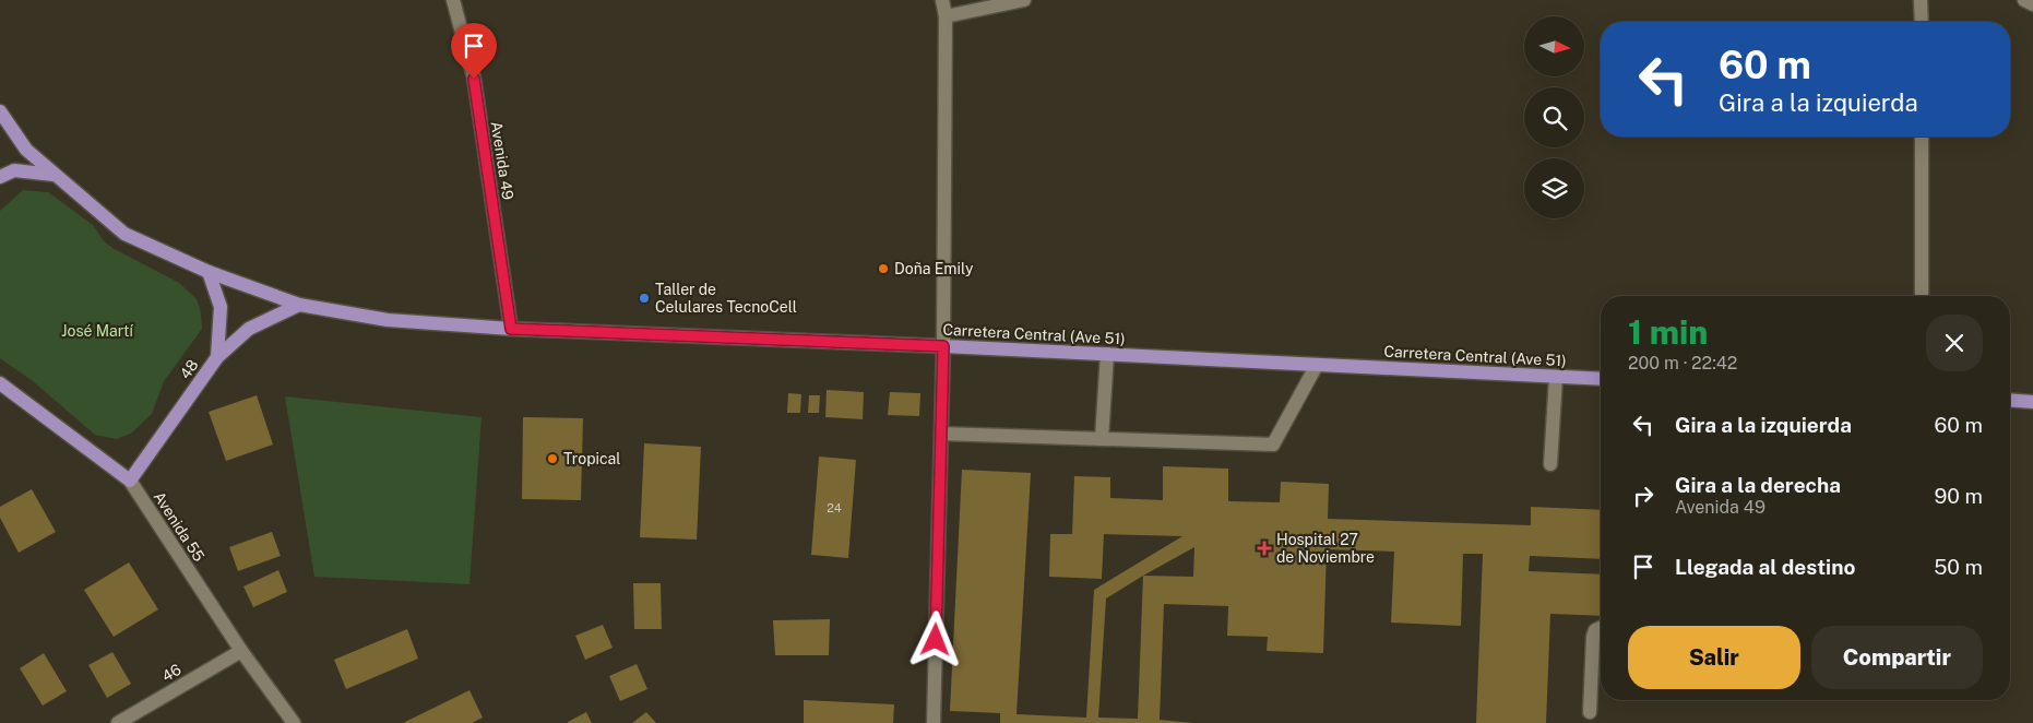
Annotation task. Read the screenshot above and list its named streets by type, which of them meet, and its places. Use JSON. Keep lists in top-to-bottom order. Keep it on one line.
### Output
{"streets":{"main road":["Carretera Central (Ave 51)","48","Avenida 55"],"street":["Avenida 49","46"]},"crossings":[["Avenida 49","Carretera Central (Ave 51)"],["Carretera Central (Ave 51)","48"],["48","Avenida 55"],["Avenida 55","46"]],"parks":["José Martí"],"places":{"other":["Doña Emily","Taller de Celulares TecnoCell","Tropical"],"health":["Hospital 27 de Noviembre"]},"house_numbers":["24"],"north":"right","page":{"turn":["60 m","Gira a la izquierda"],"heading":["1 min","200 m · 22:42"],"list":[{"name":"Gira a la izquierda","value":"60 m"},{"name":"Gira a la derecha","note":"Avenida 49","value":"90 m"},{"name":"Llegada al destino","value":"50 m"}],"buttons":["Salir","Compartir"]}}
